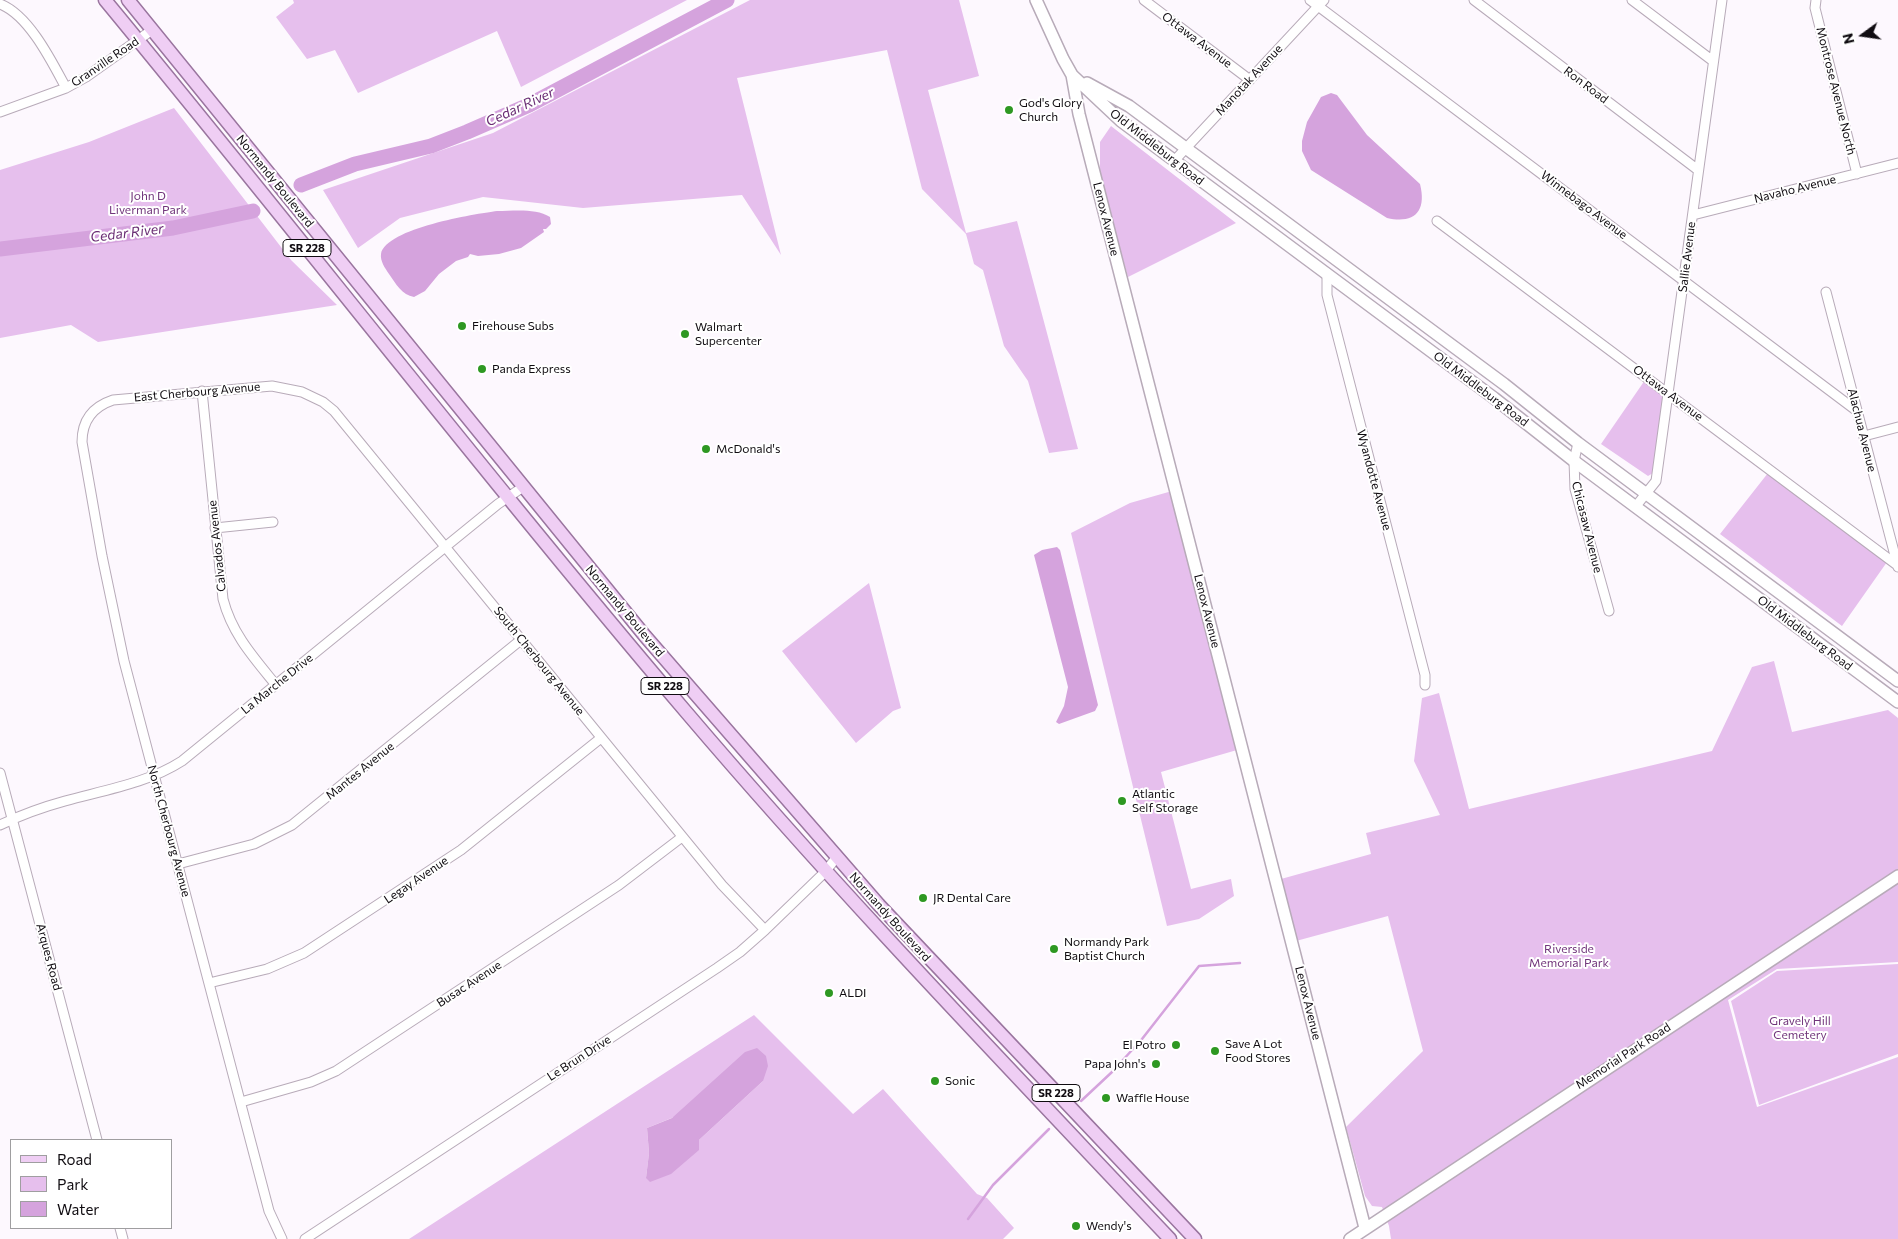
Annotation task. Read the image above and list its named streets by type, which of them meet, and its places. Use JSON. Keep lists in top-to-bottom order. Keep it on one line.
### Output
{"streets":{"main road":["Old Middleburg Road","Normandy Boulevard","Lenox Avenue","SR 228","Memorial Park Road"],"street":["Ottawa Avenue","Granville Road","Manotak Avenue","Ron Road","Montrose Avenue North","Navaho Avenue","Winnebago Avenue","Sallie Avenue","East Cherbourg Avenue","Alachua Avenue","Wyandotte Avenue","Chicasaw Avenue","Calvados Avenue","South Cherbourg Avenue","La Marche Drive","Mantes Avenue","North Cherbourg Avenue","Legay Avenue","Arques Road","Busac Avenue","Le Brun Drive"]},"crossings":[["Ottawa Avenue","Manotak Avenue"],["Ottawa Avenue","Sallie Avenue"],["Ottawa Avenue","Alachua Avenue"],["Granville Road","Normandy Boulevard"],["Manotak Avenue","Old Middleburg Road"],["Manotak Avenue","Winnebago Avenue"],["Ron Road","Sallie Avenue"],["Montrose Avenue North","Navaho Avenue"],["Old Middleburg Road","Lenox Avenue"],["Old Middleburg Road","Sallie Avenue"],["Old Middleburg Road","Wyandotte Avenue"],["Old Middleburg Road","Chicasaw Avenue"],["Normandy Boulevard","La Marche Drive"],["Normandy Boulevard","Le Brun Drive"],["Navaho Avenue","Sallie Avenue"],["Winnebago Avenue","Sallie Avenue"],["Winnebago Avenue","Alachua Avenue"],["Lenox Avenue","Memorial Park Road"],["East Cherbourg Avenue","Calvados Avenue"],["East Cherbourg Avenue","South Cherbourg Avenue"],["East Cherbourg Avenue","North Cherbourg Avenue"],["Calvados Avenue","La Marche Drive"],["South Cherbourg Avenue","La Marche Drive"],["South Cherbourg Avenue","Mantes Avenue"],["South Cherbourg Avenue","Legay Avenue"],["South Cherbourg Avenue","Busac Avenue"],["South Cherbourg Avenue","Le Brun Drive"],["La Marche Drive","North Cherbourg Avenue"],["La Marche Drive","Arques Road"],["Mantes Avenue","North Cherbourg Avenue"],["North Cherbourg Avenue","Legay Avenue"],["North Cherbourg Avenue","Busac Avenue"]],"water":["Cedar River"],"parks":["John D Liverman Park","Riverside Memorial Park","Gravely Hill Cemetery"],"places":["God's Glory Church","Firehouse Subs","Walmart Supercenter","Panda Express","McDonald's","Atlantic Self Storage","JR Dental Care","Normandy Park Baptist Church","ALDI","El Potro","Save A Lot Food Stores","Papa John's","Sonic","Waffle House","Wendy's"],"legend":["Road","Park","Water"],"north":"left"}
